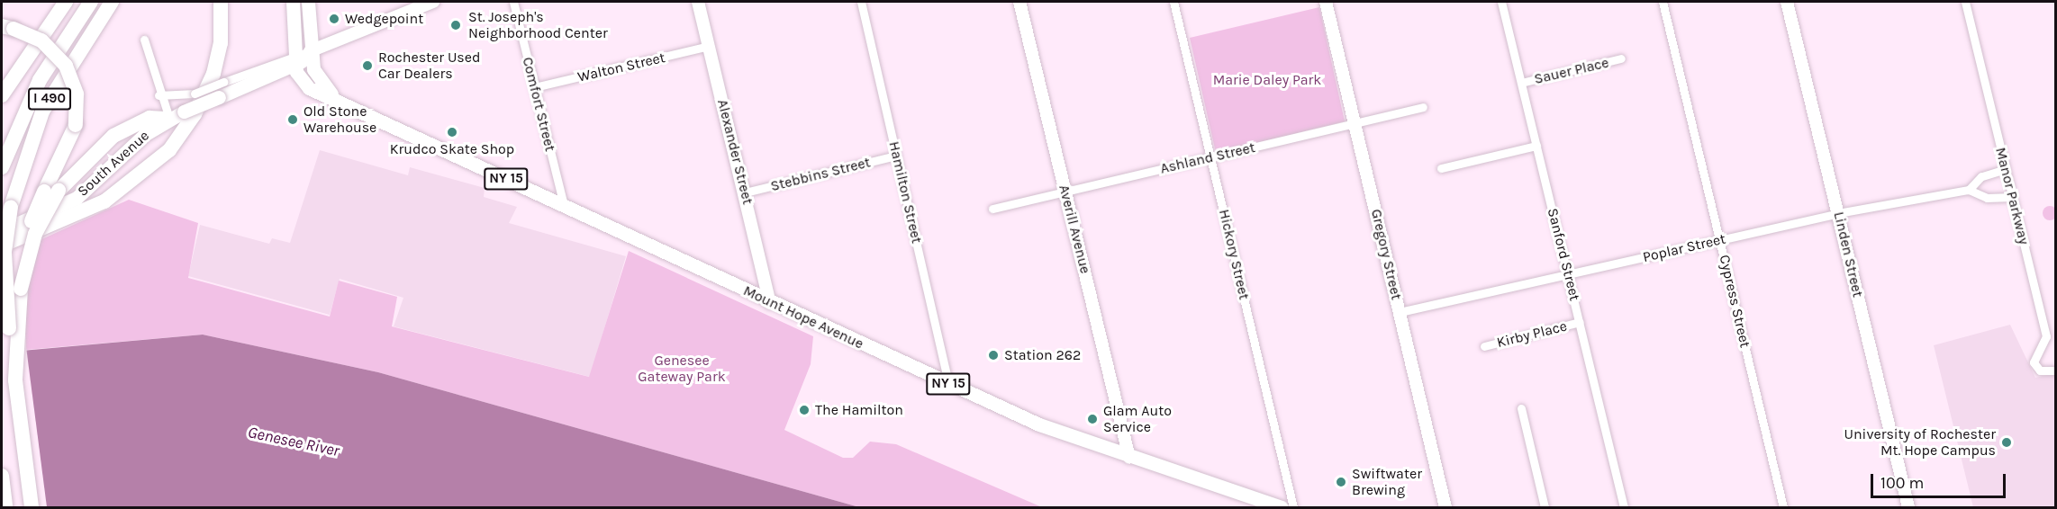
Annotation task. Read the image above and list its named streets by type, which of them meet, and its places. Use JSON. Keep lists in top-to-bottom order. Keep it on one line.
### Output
{"streets":{"highway":["I 490"],"main road":["South Avenue","NY 15","Mount Hope Avenue"],"street":["Walton Street","Sauer Place","Comfort Street","Alexander Street","Ashland Street","Stebbins Street","Hamilton Street","Manor Parkway","Averill Avenue","Poplar Street","Hickory Street","Gregory Street","Sanford Street","Linden Street","Cypress Street","Kirby Place"]},"crossings":[["Walton Street","Comfort Street"],["Walton Street","Alexander Street"],["Sauer Place","Sanford Street"],["Comfort Street","Mount Hope Avenue"],["Alexander Street","Stebbins Street"],["Alexander Street","Mount Hope Avenue"],["Ashland Street","Averill Avenue"],["Ashland Street","Hickory Street"],["Ashland Street","Gregory Street"],["South Avenue","NY 15"],["South Avenue","Mount Hope Avenue"],["Stebbins Street","Hamilton Street"],["NY 15","Mount Hope Avenue"],["Hamilton Street","Mount Hope Avenue"],["Manor Parkway","Poplar Street"],["Averill Avenue","Mount Hope Avenue"],["Poplar Street","Gregory Street"],["Poplar Street","Sanford Street"],["Poplar Street","Linden Street"],["Poplar Street","Cypress Street"],["Sanford Street","Kirby Place"]],"water":["Genesee River"],"parks":["Marie Daley Park","Genesee Gateway Park"],"places":["Wedgepoint","St. Joseph's Neighborhood Center","Rochester Used Car Dealers","Old Stone Warehouse","Krudco Skate Shop","Station 262","The Hamilton","Glam Auto Service","University of Rochester Mt. Hope Campus","Swiftwater Brewing"],"scale_bar":"100 m"}
